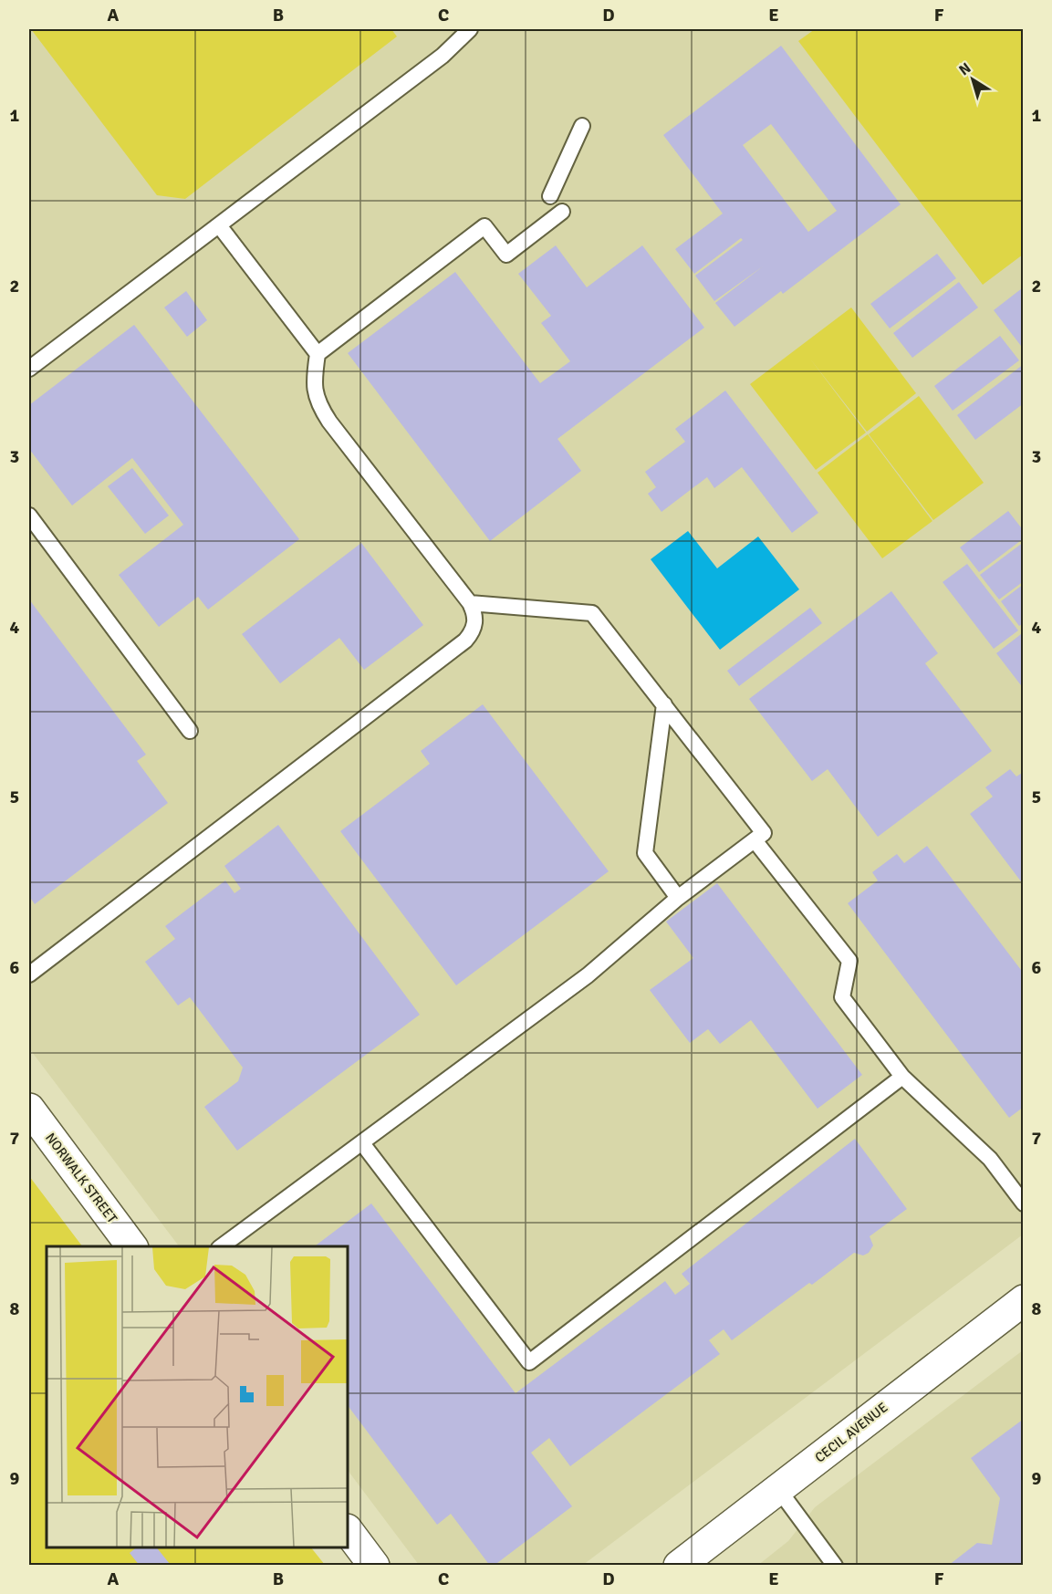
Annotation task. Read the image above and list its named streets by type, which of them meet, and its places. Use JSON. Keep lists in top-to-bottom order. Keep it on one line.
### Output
{"streets":{"main road":["NORWALK STREET","CECIL AVENUE"]},"north":"top left","grid":{"columns":["A","B","C","D","E","F"],"rows":["1","2","3","4","5","6","7","8","9"]}}
